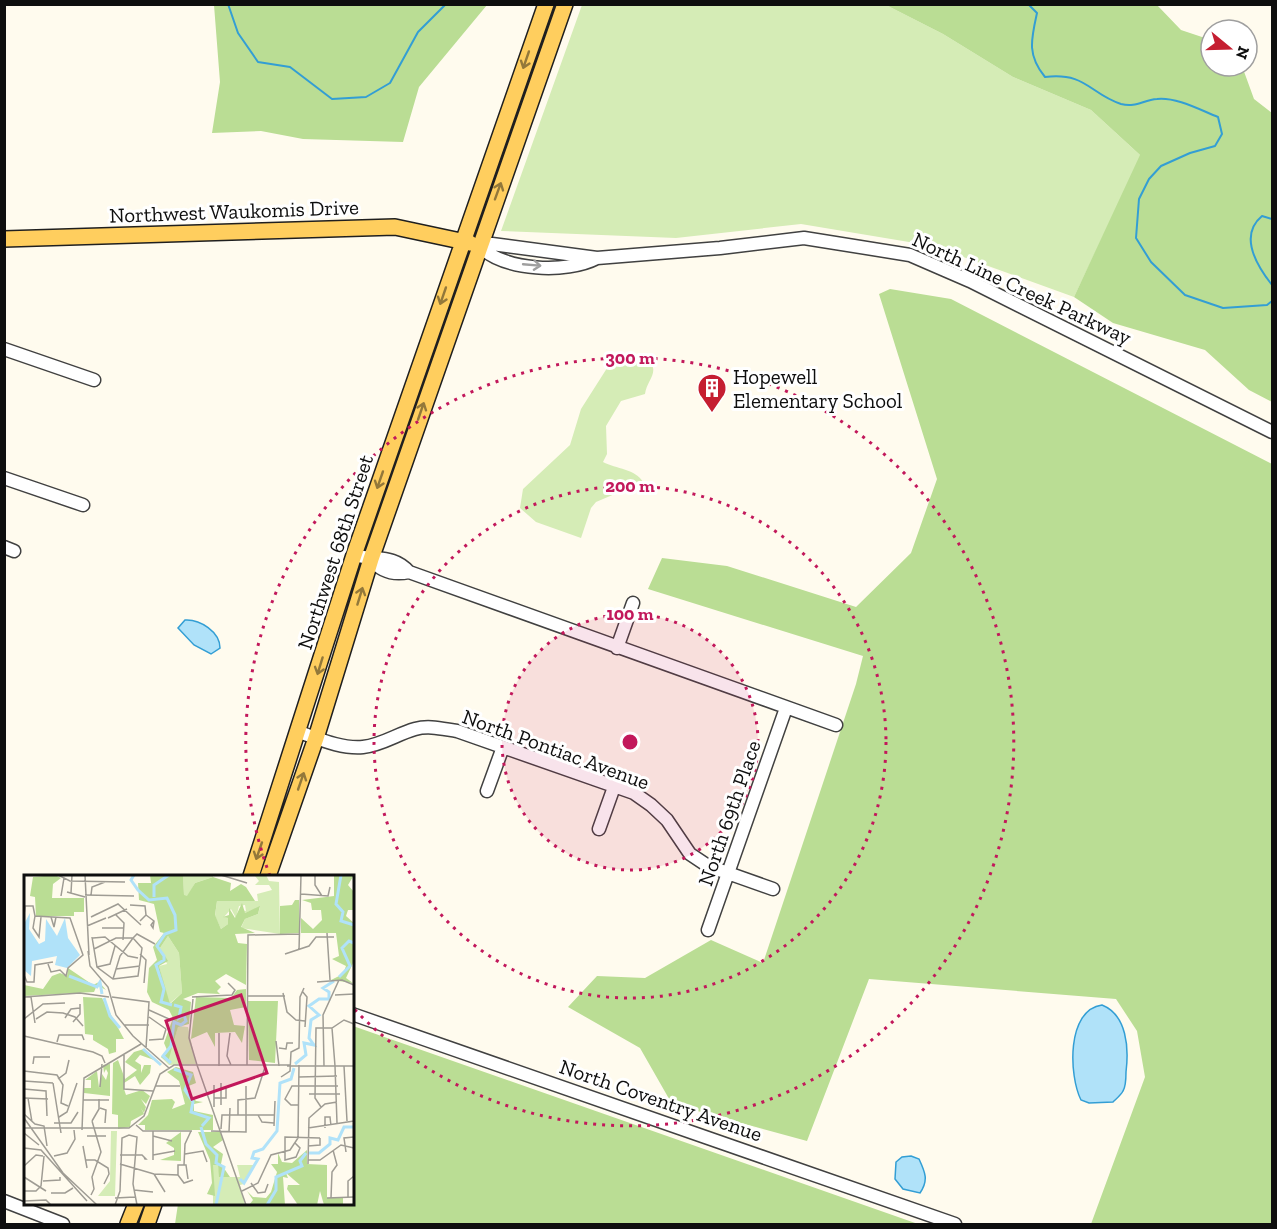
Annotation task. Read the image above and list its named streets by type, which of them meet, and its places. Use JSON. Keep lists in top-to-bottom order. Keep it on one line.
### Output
{"streets":{"main road":["Northwest Waukomis Drive","Northwest 68th Street"],"street":["North Line Creek Parkway","North Pontiac Avenue","North 69th Place","North Coventry Avenue"]},"crossings":[["Northwest Waukomis Drive","North Line Creek Parkway"],["Northwest Waukomis Drive","Northwest 68th Street"],["North Line Creek Parkway","Northwest 68th Street"],["Northwest 68th Street","North Pontiac Avenue"],["North Pontiac Avenue","North 69th Place"]],"places":{"building":["Hopewell Elementary School"]},"north":"right","rings":["300 m","200 m","100 m"]}
